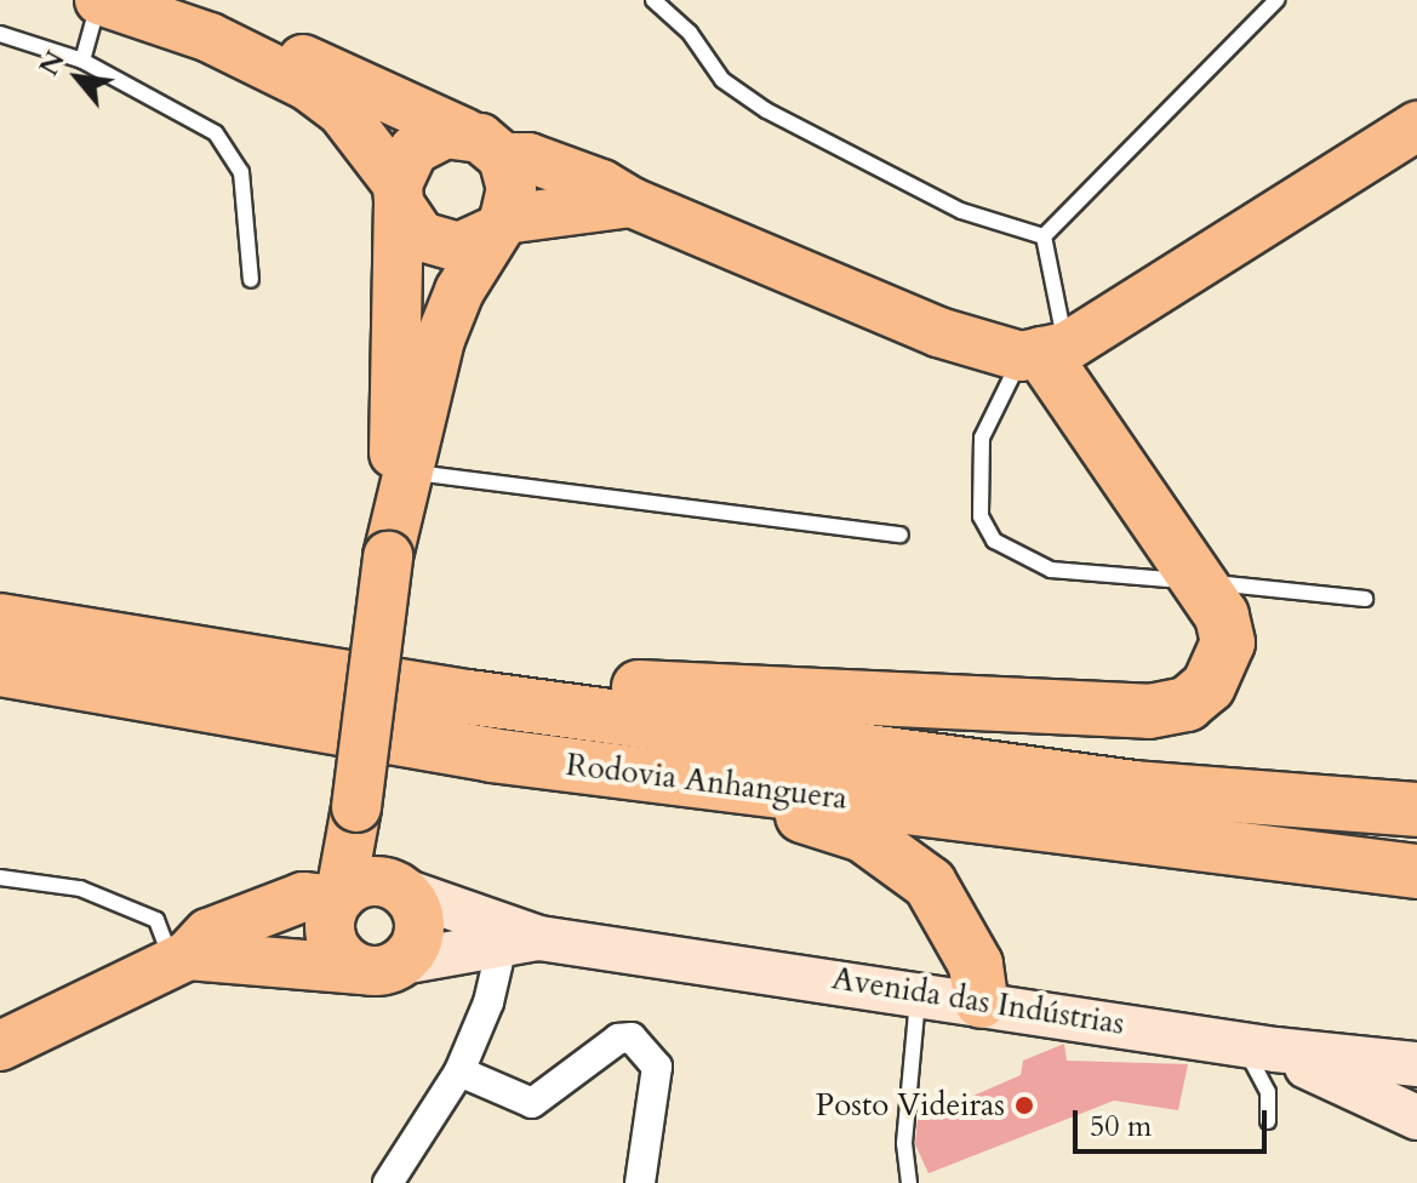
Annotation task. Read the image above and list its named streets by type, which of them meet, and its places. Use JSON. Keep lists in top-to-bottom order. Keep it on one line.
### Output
{"streets":{"highway":["Rodovia Anhanguera"],"main road":["Avenida das Indústrias"]},"places":["Posto Videiras"],"scale_bar":"50 m","north":"top left"}
